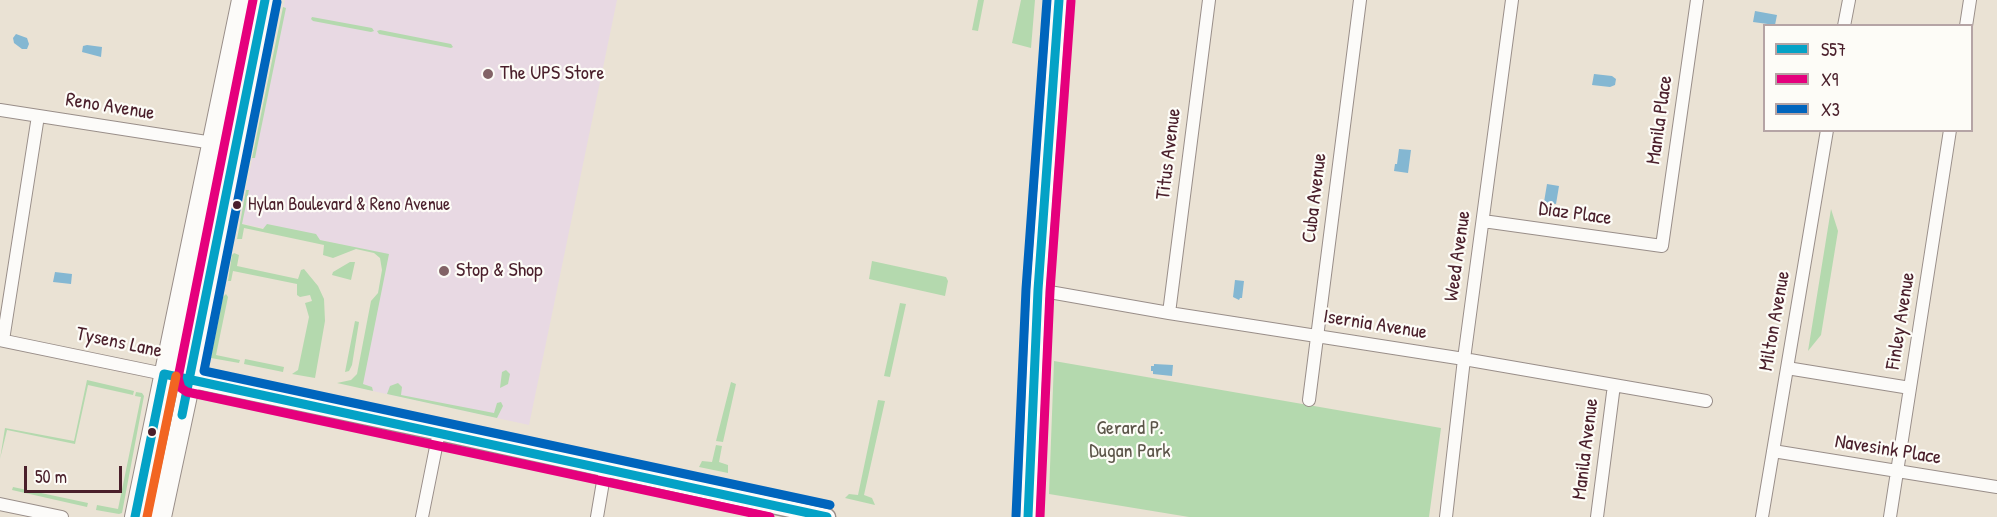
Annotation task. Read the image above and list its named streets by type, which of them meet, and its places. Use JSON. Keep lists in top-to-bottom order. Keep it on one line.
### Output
{"streets":{"street":["Reno Avenue","Manila Place","Titus Avenue","Cuba Avenue","Diaz Place","Weed Avenue","Milton Avenue","Finley Avenue","Isernia Avenue","Tysens Lane","Manila Avenue","Navesink Place"]},"crossings":[["Manila Place","Diaz Place"],["Titus Avenue","Isernia Avenue"],["Cuba Avenue","Isernia Avenue"],["Diaz Place","Weed Avenue"],["Weed Avenue","Isernia Avenue"],["Milton Avenue","Navesink Place"],["Finley Avenue","Navesink Place"],["Isernia Avenue","Manila Avenue"]],"parks":["Gerard P. Dugan Park"],"places":["The UPS Store","Hylan Boulevard & Reno Avenue","Stop & Shop"],"lines":["transit line S57","transit line X9","transit line X3"],"legend":["S57","X9","X3"],"scale_bar":"50 m"}
